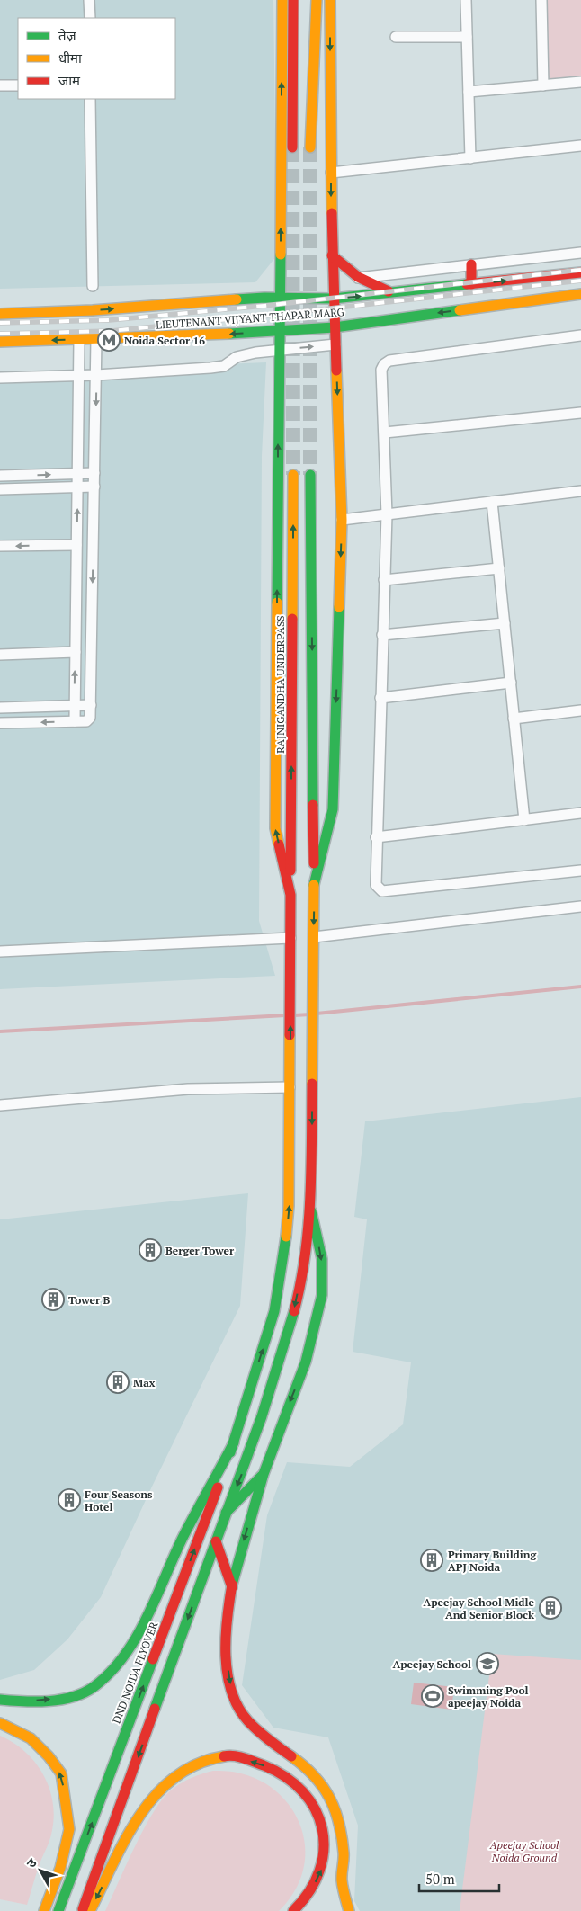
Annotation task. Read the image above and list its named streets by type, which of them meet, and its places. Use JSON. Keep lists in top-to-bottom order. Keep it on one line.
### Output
{"streets":{"main road":["LIEUTENANT VIJYANT THAPAR MARG","RAJNIGANDHA UNDERPASS","DND NOIDA FLYOVER"]},"parks":["Apeejay School Noida Ground"],"places":{"metro station":["Noida Sector 16"],"building":["Berger Tower","Tower B","Max","Four Seasons Hotel","Primary Building APJ Noida","Apeejay School Midle And Senior Block"],"school or university":["Apeejay School"],"sports":["Swimming Pool apeejay Noida"]},"legend":["तेज़","धीमा","जाम"],"scale_bar":"50 m","north":"top left"}
